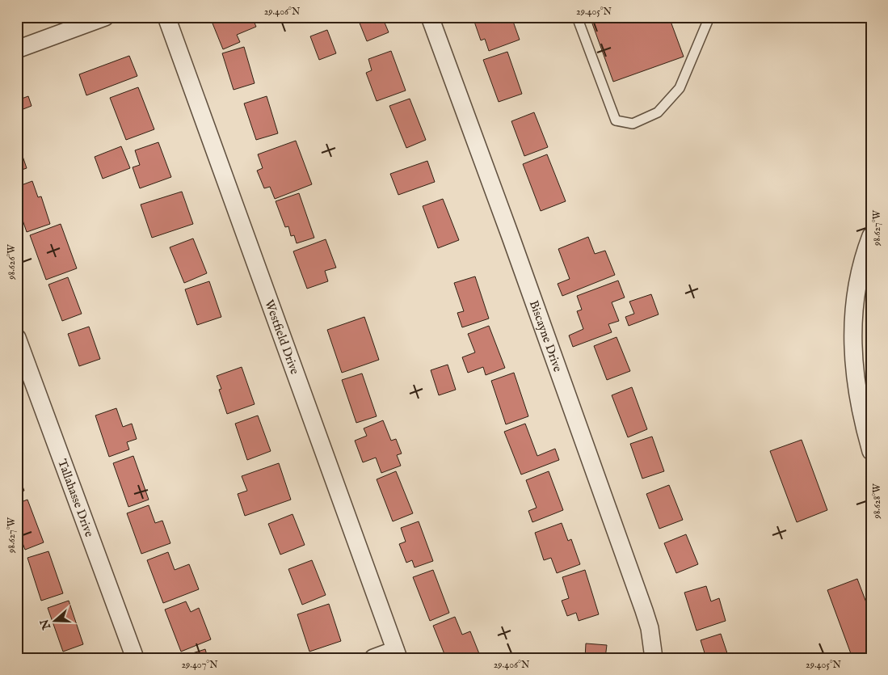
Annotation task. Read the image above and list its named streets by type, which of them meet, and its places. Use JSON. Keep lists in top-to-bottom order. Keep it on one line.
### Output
{"streets":{"street":["Biscayne Drive","Westfield Drive","Tallahasse Drive"]},"north":"left","coordinates":["29.406°N","29.405°N","98.627°W","98.626°W","98.628°W","29.407°N"]}
